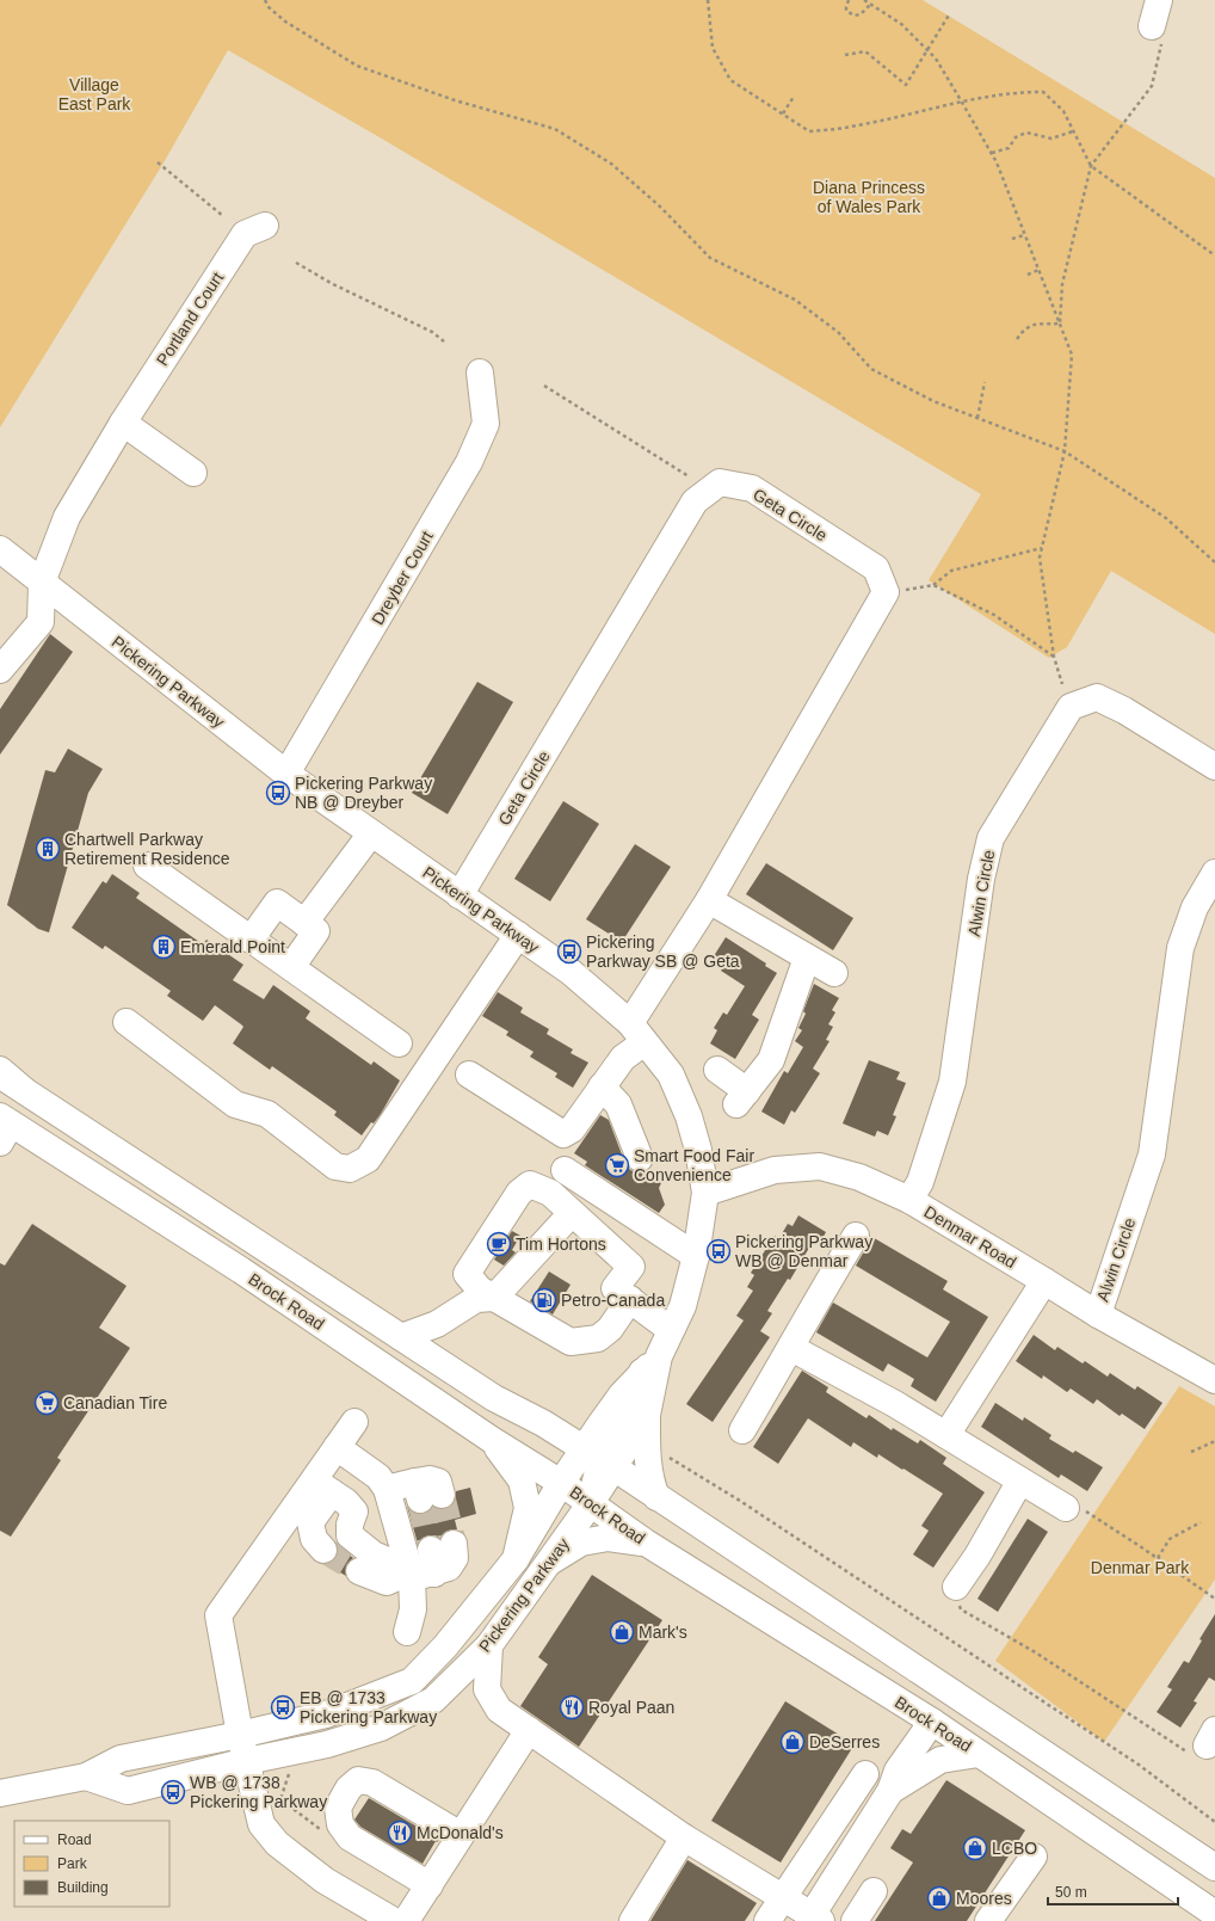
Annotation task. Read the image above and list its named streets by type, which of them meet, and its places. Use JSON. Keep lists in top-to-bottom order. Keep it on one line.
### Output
{"streets":{"main road":["Portland Court","Geta Circle","Dreyber Court","Pickering Parkway","Alwin Circle","Denmar Road","Brock Road"]},"crossings":[["Portland Court","Pickering Parkway"],["Geta Circle","Pickering Parkway"],["Dreyber Court","Pickering Parkway"],["Pickering Parkway","Denmar Road"],["Pickering Parkway","Brock Road"],["Alwin Circle","Denmar Road"]],"parks":["Village East Park","Diana Princess of Wales Park","Denmar Park"],"places":{"bus stop":["Pickering Parkway NB @ Dreyber","Pickering Parkway SB @ Geta","Pickering Parkway WB @ Denmar","EB @ 1733 Pickering Parkway","WB @ 1738 Pickering Parkway"],"building":["Chartwell Parkway Retirement Residence","Emerald Point"],"supermarket":["Smart Food Fair Convenience","Canadian Tire"],"cafe":["Tim Hortons"],"fuel station":["Petro-Canada"],"shop":["Mark's","DeSerres","LCBO","Moores"],"restaurant":["Royal Paan","McDonald's"]},"legend":["Road","Park","Building"],"scale_bar":"50 m"}
